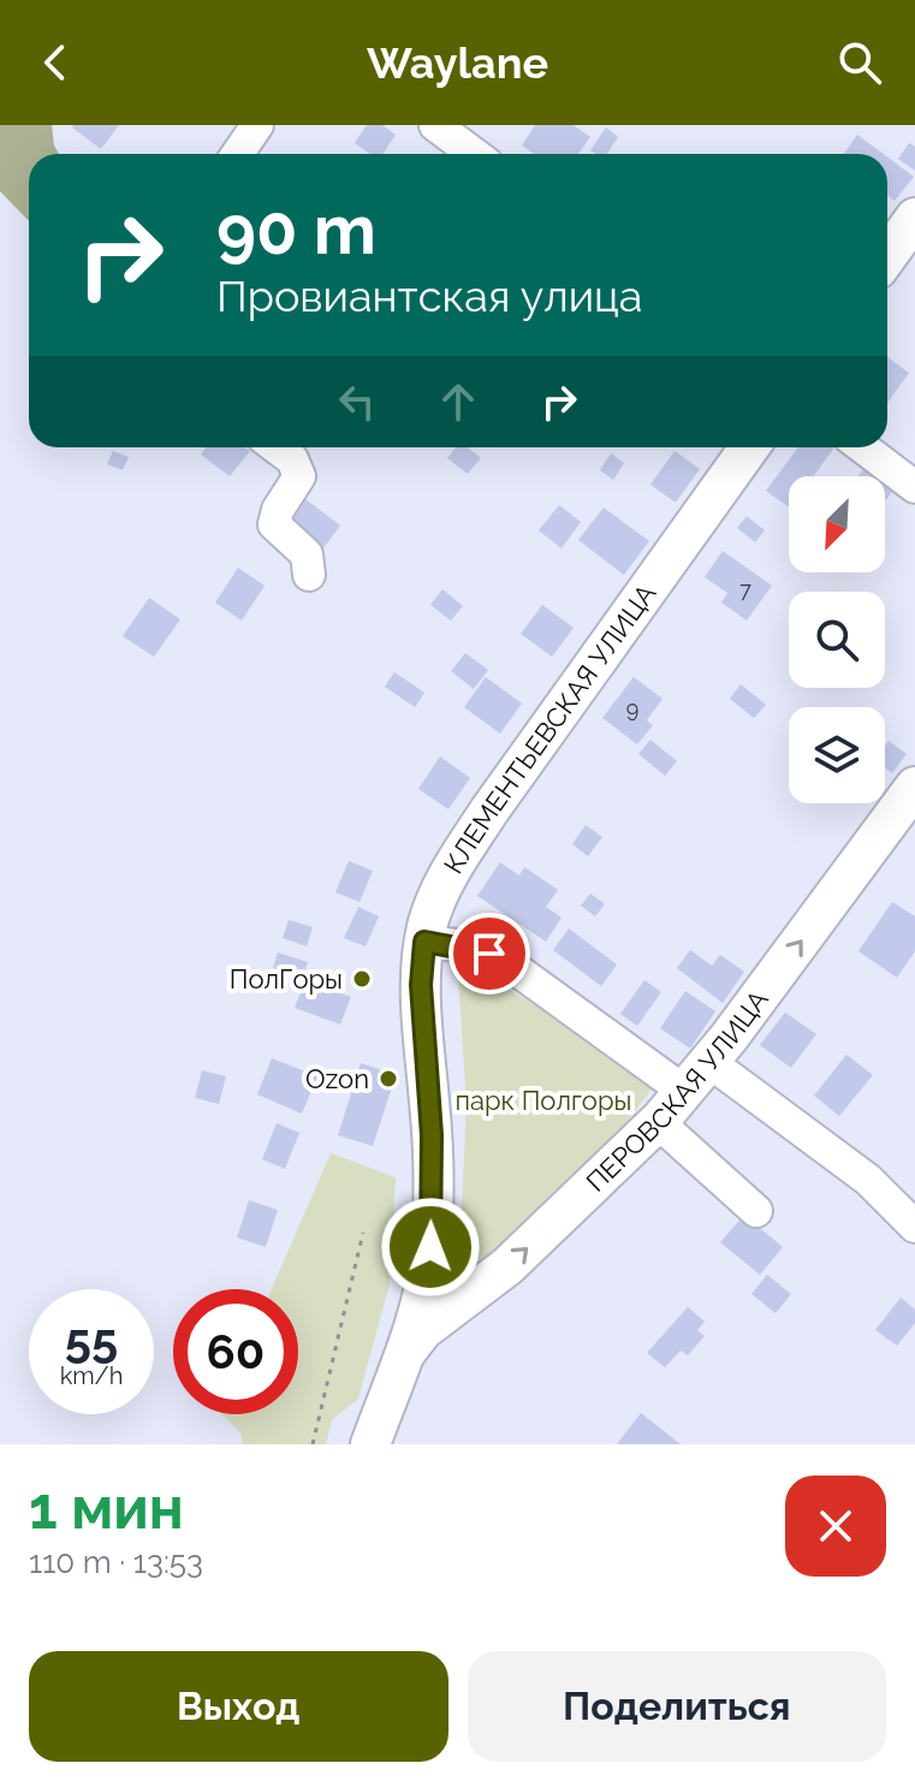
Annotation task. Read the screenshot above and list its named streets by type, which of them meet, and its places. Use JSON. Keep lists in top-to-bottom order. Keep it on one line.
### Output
{"streets":{"main road":["КЛЕМЕНТЬЕВСКАЯ УЛИЦА","ПЕРОВСКАЯ УЛИЦА"]},"crossings":[["КЛЕМЕНТЬЕВСКАЯ УЛИЦА","ПЕРОВСКАЯ УЛИЦА"]],"one_way":["ПЕРОВСКАЯ УЛИЦА"],"parks":["парк Полгоры"],"places":["ПолГоры","Ozon"],"house_numbers":["7","9"],"north":"bottom left","page":{"header":"Waylane","turn":["90 m","Провиантская улица"],"speed":"55 km/h","limit":"60","heading":["1 мин","110 m · 13:53"],"buttons":["Выход","Поделиться"]}}
